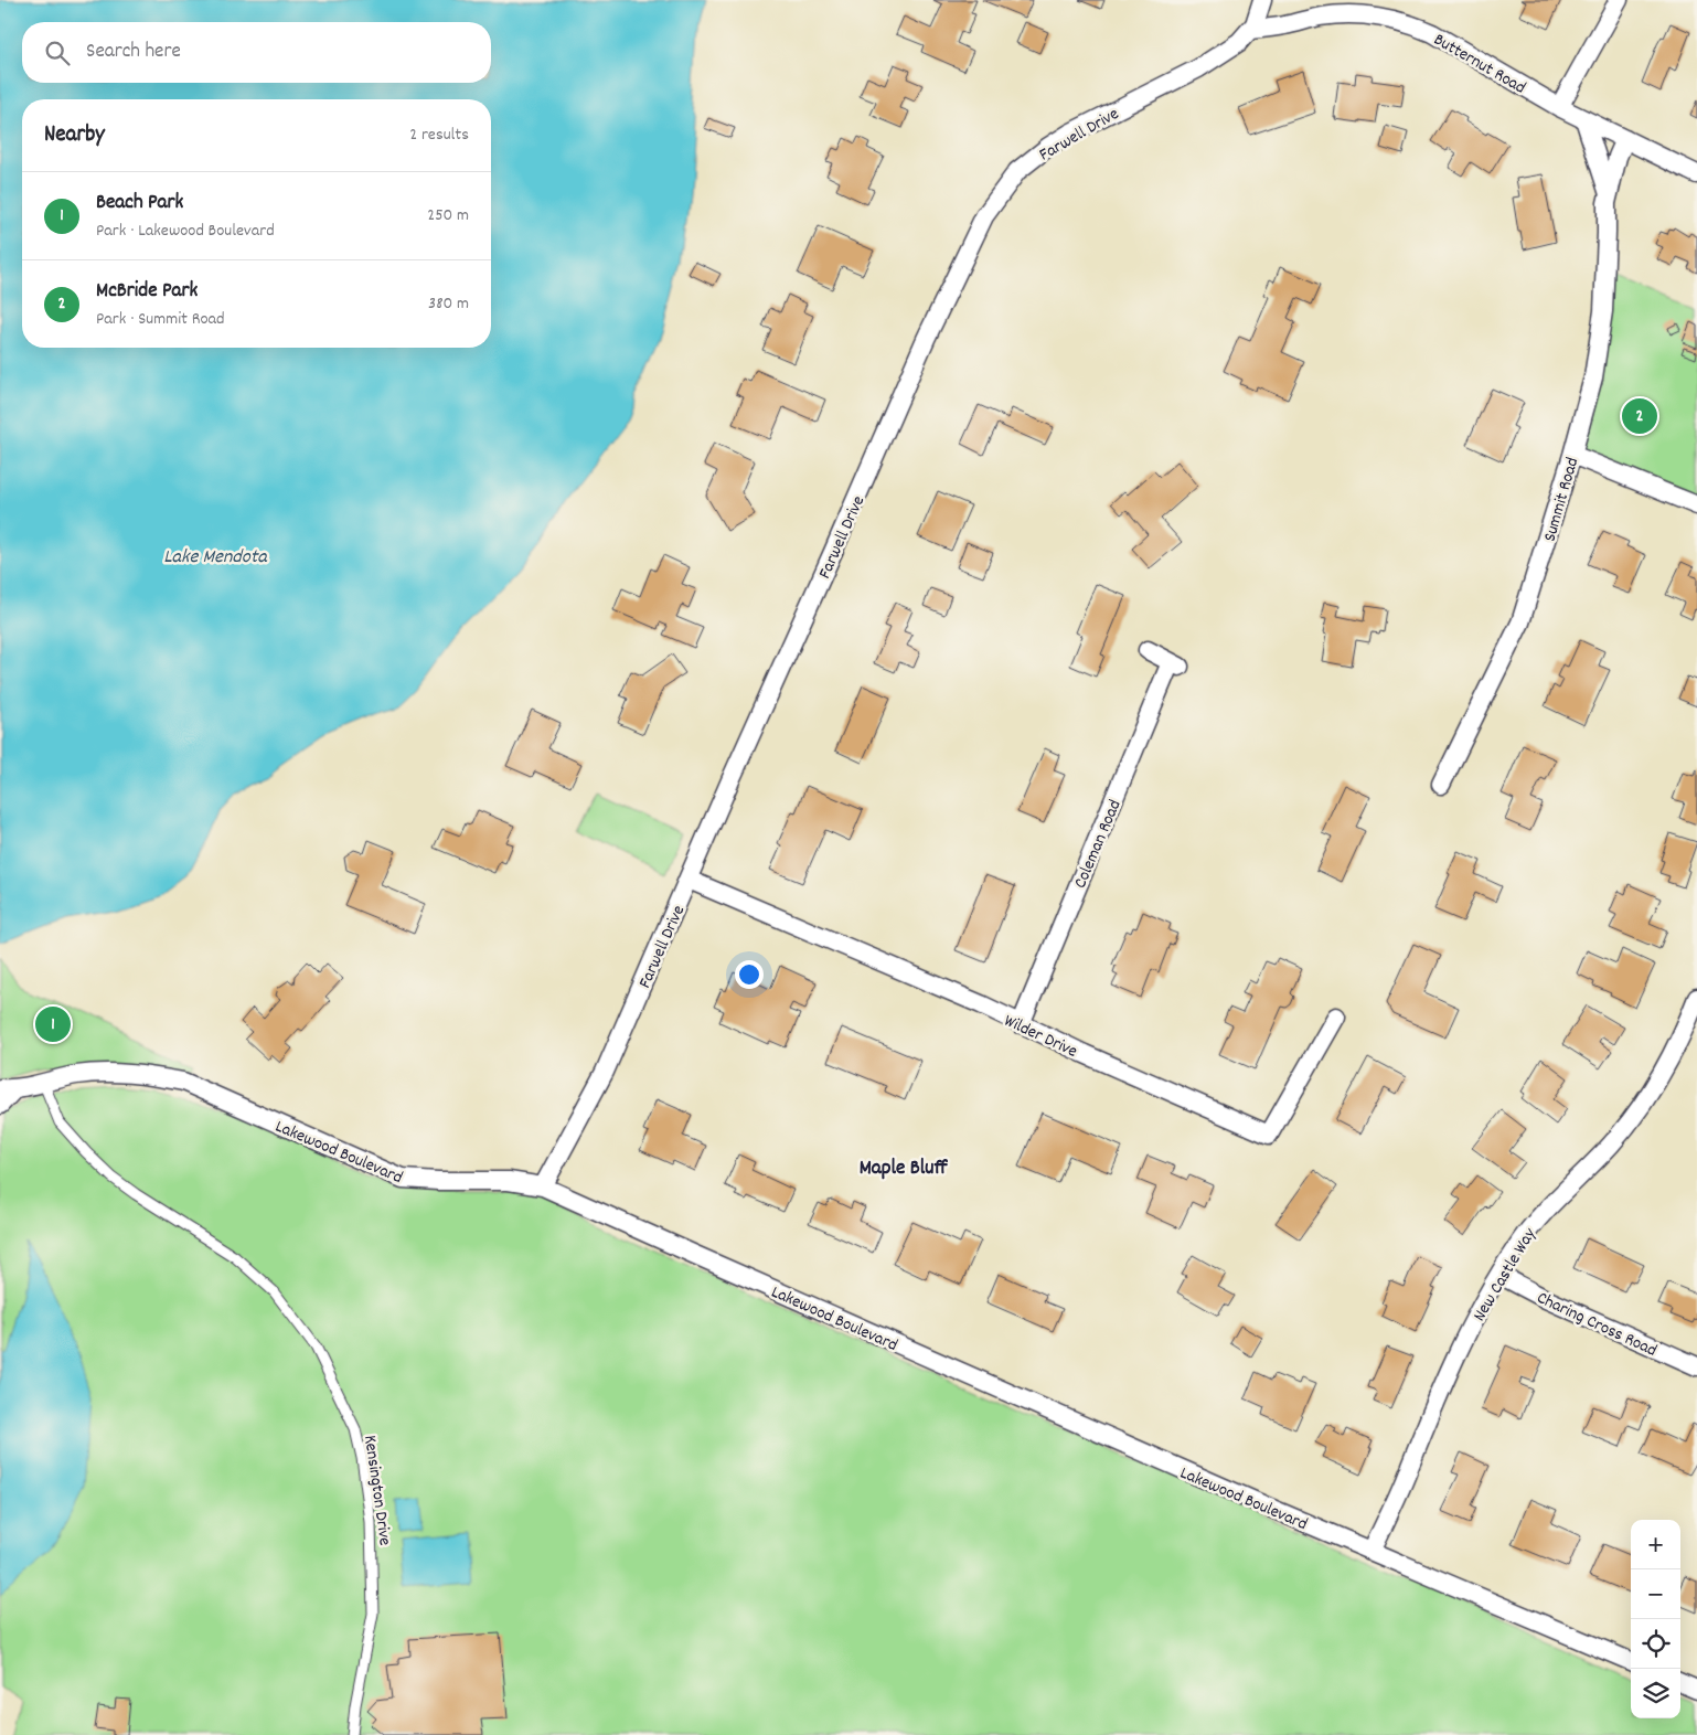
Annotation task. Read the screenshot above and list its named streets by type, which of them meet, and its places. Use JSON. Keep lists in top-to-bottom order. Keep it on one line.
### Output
{"streets":{"street":["Butternut Road","Farwell Drive","Summit Road","Coleman Road","Wilder Drive","Lakewood Boulevard","New Castle Way","Charing Cross Road"],"lane":["Kensington Drive"]},"crossings":[["Butternut Road","Farwell Drive"],["Butternut Road","Summit Road"],["Farwell Drive","Wilder Drive"],["Farwell Drive","Lakewood Boulevard"],["Coleman Road","Wilder Drive"],["Lakewood Boulevard","New Castle Way"],["Lakewood Boulevard","Kensington Drive"],["New Castle Way","Charing Cross Road"]],"districts":["Maple Bluff"],"water":["Lake Mendota"],"page":{"search":"Search here","heading":["Nearby","2 results"],"list":[{"mark":"1","name":"Beach Park","note":"Park · Lakewood Boulevard","value":"250 m"},{"mark":"2","name":"McBride Park","note":"Park · Summit Road","value":"380 m"}],"pins":["2","1"],"map_buttons":["+","−"]}}
